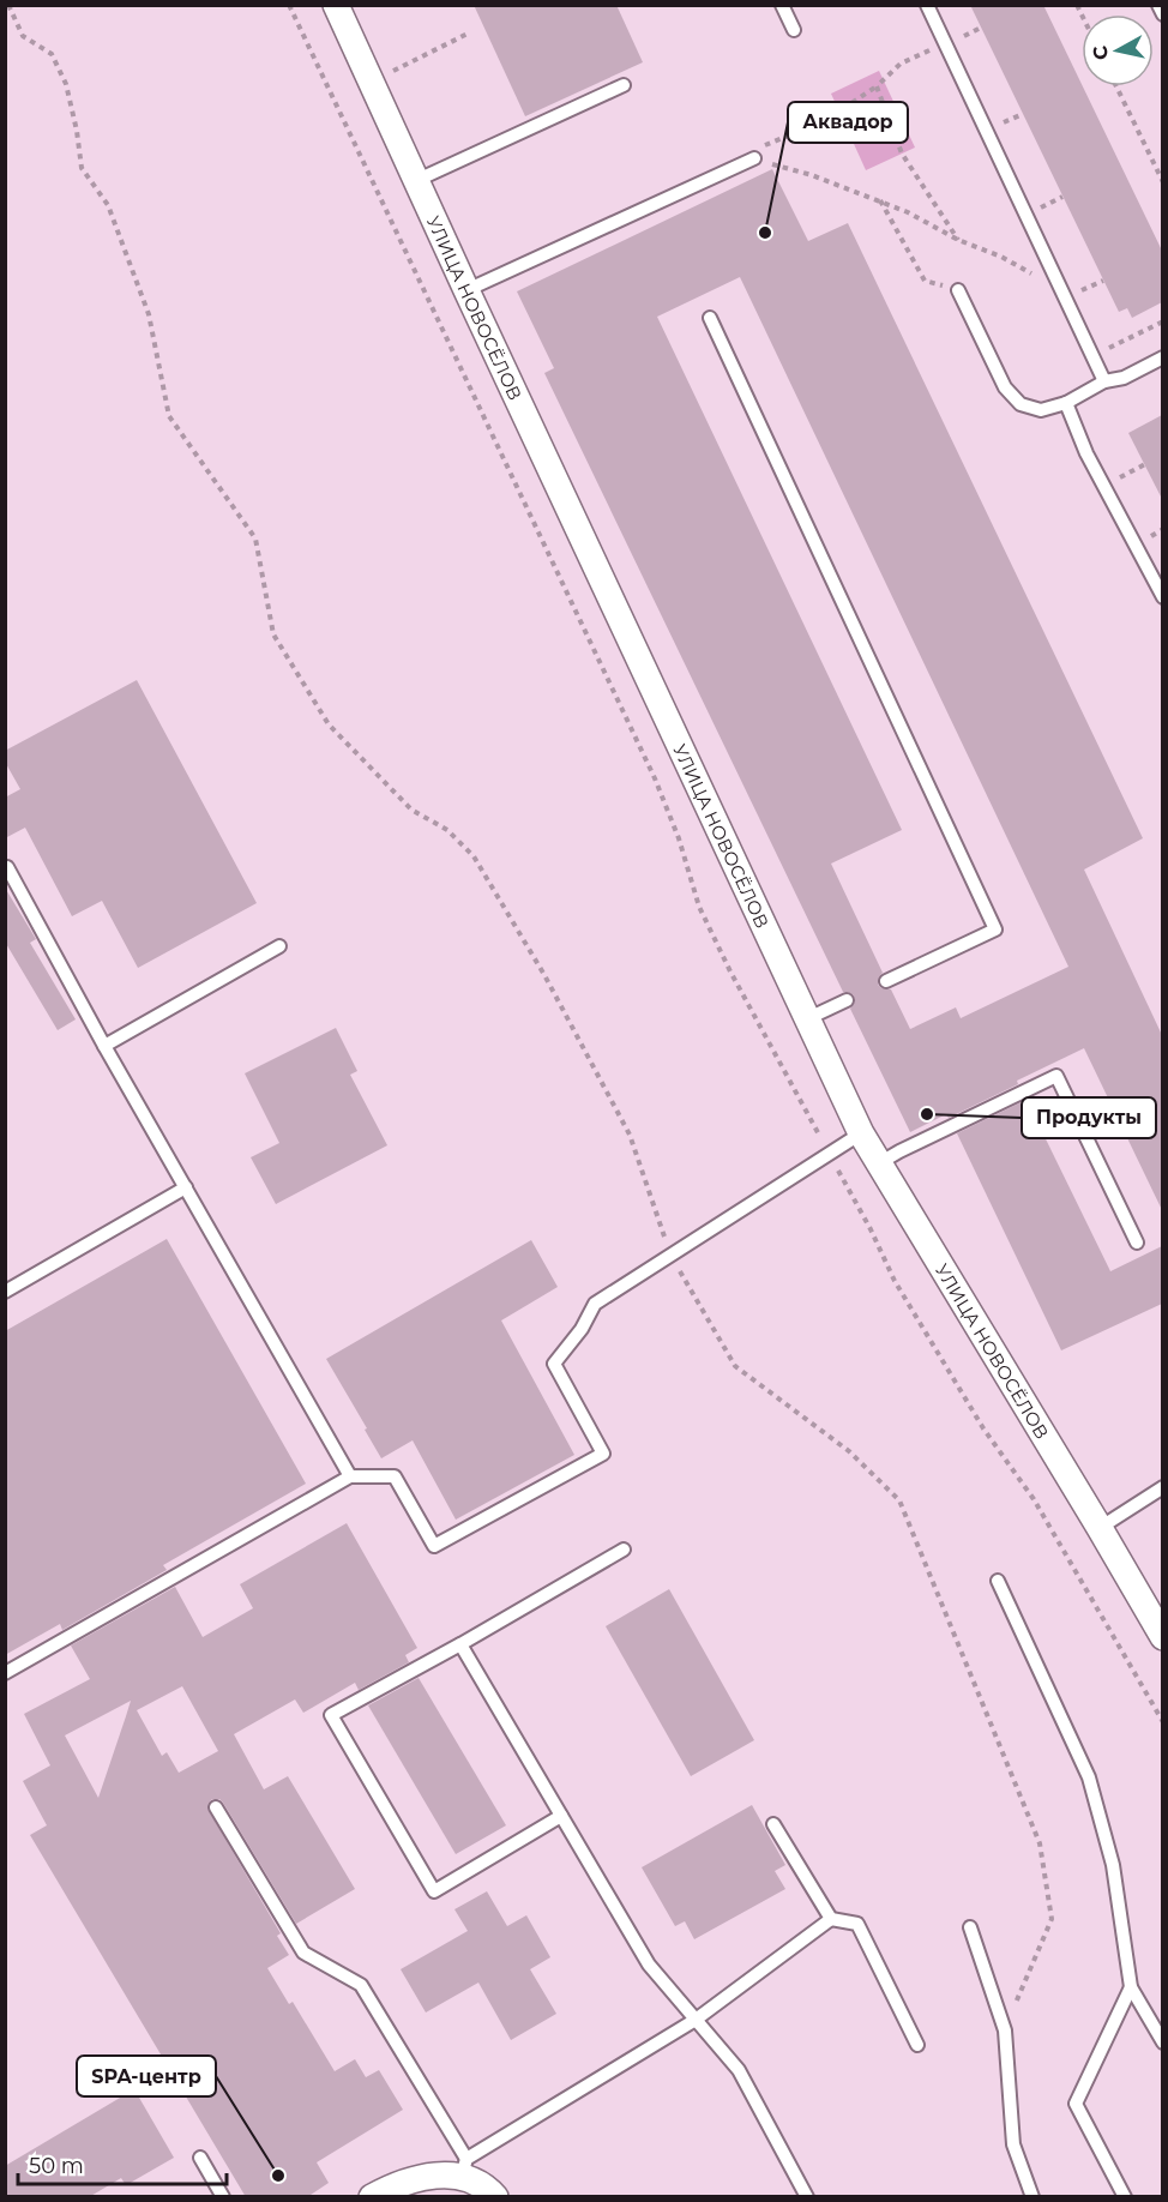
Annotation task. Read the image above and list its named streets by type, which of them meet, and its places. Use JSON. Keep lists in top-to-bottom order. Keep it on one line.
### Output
{"streets":{"street":["УЛИЦА НОВОСЁЛОВ"]},"places":["Аквадор","Продукты","SPA-центр"],"scale_bar":"50 m","north":"left"}
